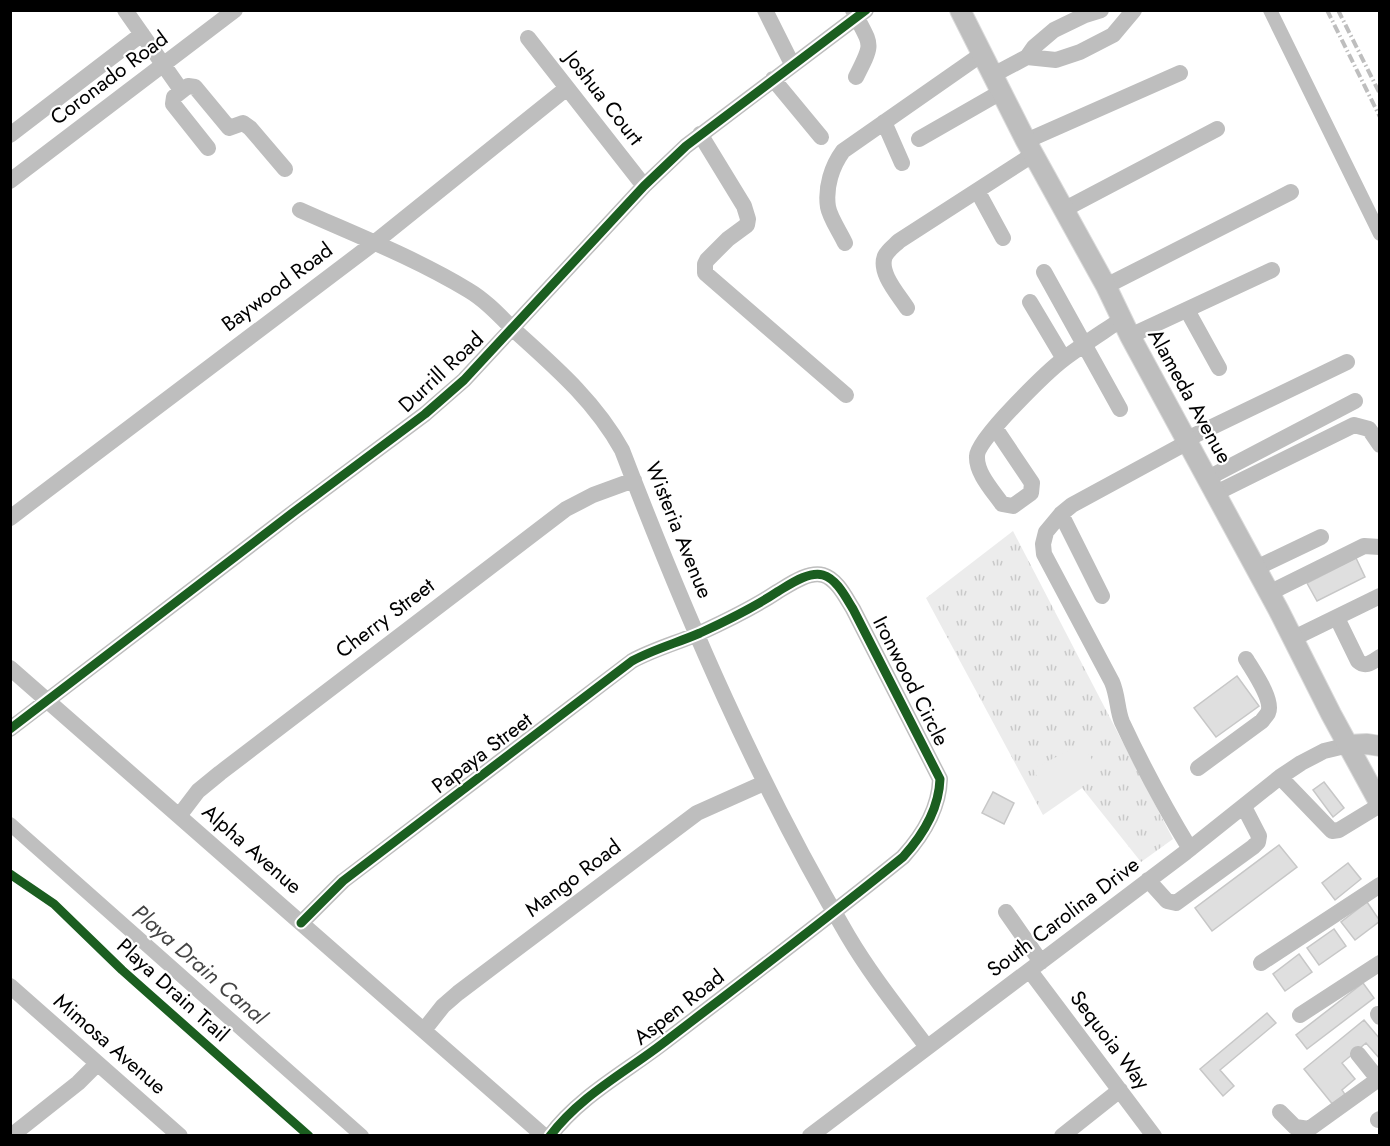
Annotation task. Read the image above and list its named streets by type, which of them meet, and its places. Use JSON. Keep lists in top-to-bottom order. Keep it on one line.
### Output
{"streets":{"main road":["Alameda Avenue"],"street":["Coronado Road","Joshua Court","Baywood Road","Durrill Road","Wisteria Avenue","Cherry Street","Ironwood Circle","Papaya Street","Alpha Avenue","Mango Road","South Carolina Drive","Aspen Road","Sequoia Way","Mimosa Avenue"],"cycle path":["Playa Drain Trail"]},"crossings":[["Joshua Court","Baywood Road"],["Joshua Court","Durrill Road"],["Baywood Road","Wisteria Avenue"],["Durrill Road","Wisteria Avenue"],["Durrill Road","Alpha Avenue"],["Alameda Avenue","South Carolina Drive"],["Wisteria Avenue","Cherry Street"],["Wisteria Avenue","Ironwood Circle"],["Wisteria Avenue","Papaya Street"],["Wisteria Avenue","Mango Road"],["Wisteria Avenue","South Carolina Drive"],["Wisteria Avenue","Aspen Road"],["Cherry Street","Alpha Avenue"],["Ironwood Circle","Papaya Street"],["Ironwood Circle","Aspen Road"],["Papaya Street","Alpha Avenue"],["Alpha Avenue","Mango Road"],["South Carolina Drive","Sequoia Way"]],"water":["Playa Drain Canal"]}
